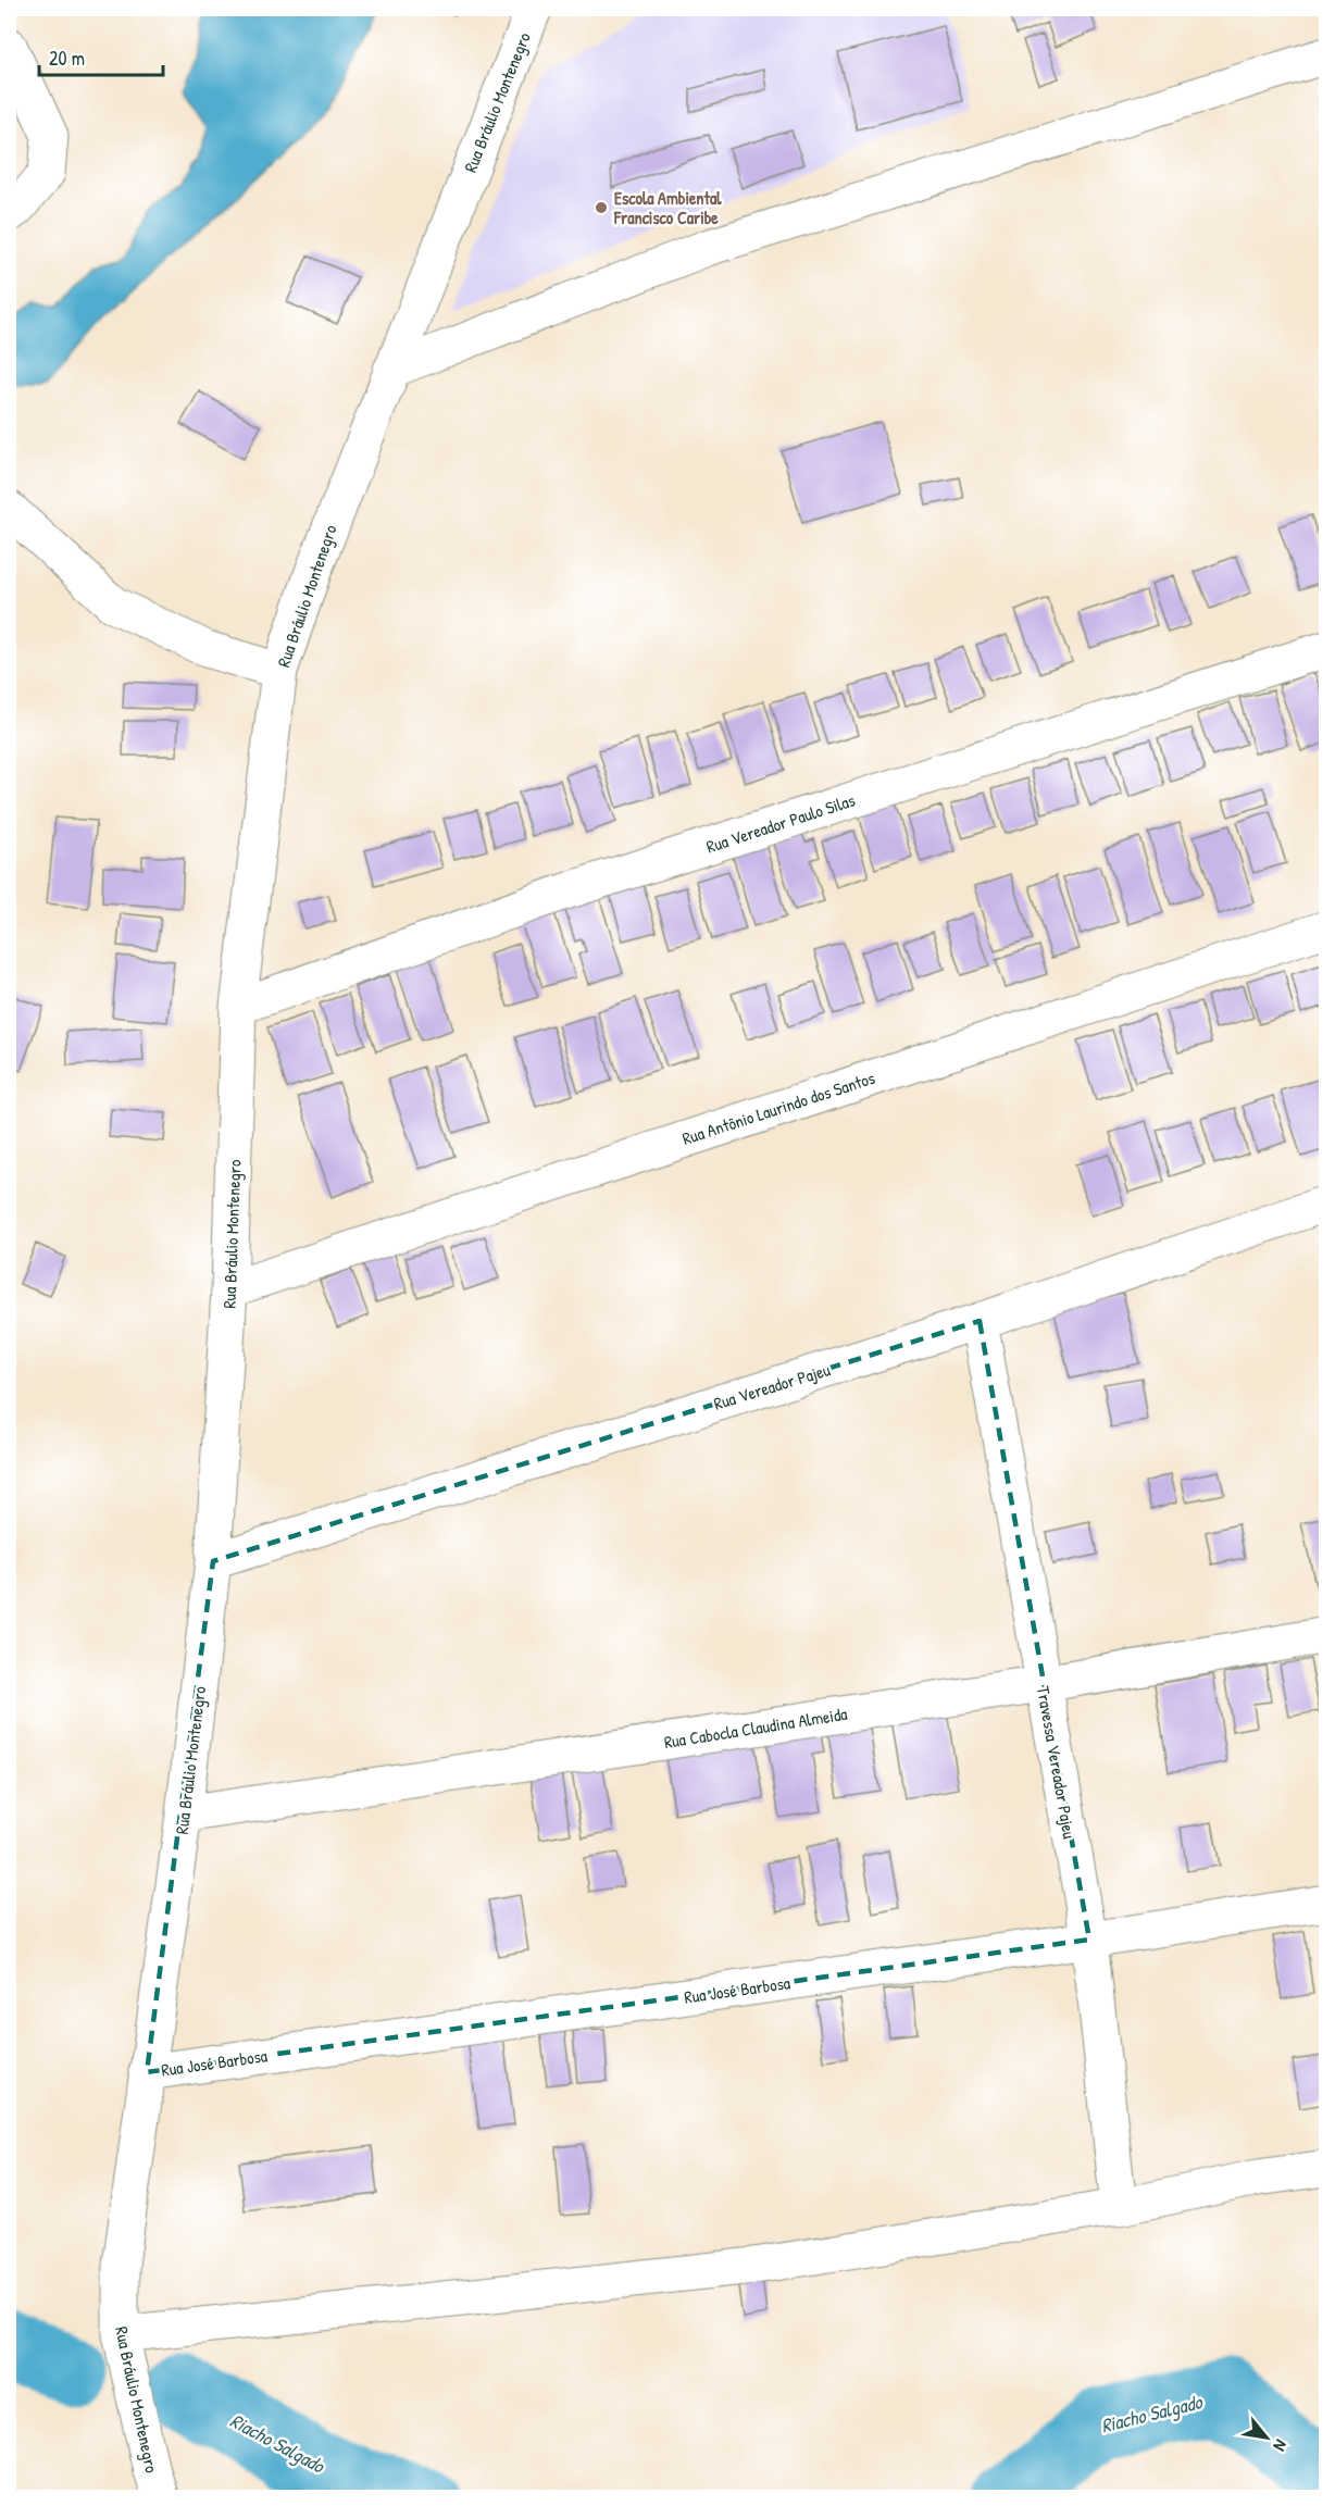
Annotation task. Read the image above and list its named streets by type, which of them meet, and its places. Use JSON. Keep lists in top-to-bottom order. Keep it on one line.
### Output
{"streets":{"street":["Rua Bráulio Montenegro","Rua Vereador Paulo Silas","Rua Antônio Laurindo dos Santos","Rua Vereador Pajeu","Rua Cabocla Claudina Almeida","Travessa Vereador Pajeu","Rua José Barbosa"]},"crossings":[["Rua Bráulio Montenegro","Rua Vereador Paulo Silas"],["Rua Bráulio Montenegro","Rua Antônio Laurindo dos Santos"],["Rua Bráulio Montenegro","Rua Vereador Pajeu"],["Rua Bráulio Montenegro","Rua Cabocla Claudina Almeida"],["Rua Bráulio Montenegro","Rua José Barbosa"],["Rua Vereador Pajeu","Travessa Vereador Pajeu"],["Rua Cabocla Claudina Almeida","Travessa Vereador Pajeu"],["Travessa Vereador Pajeu","Rua José Barbosa"]],"water":["Riacho Salgado"],"places":["Escola Ambiental Francisco Caribe"],"scale_bar":"20 m","north":"bottom right"}
